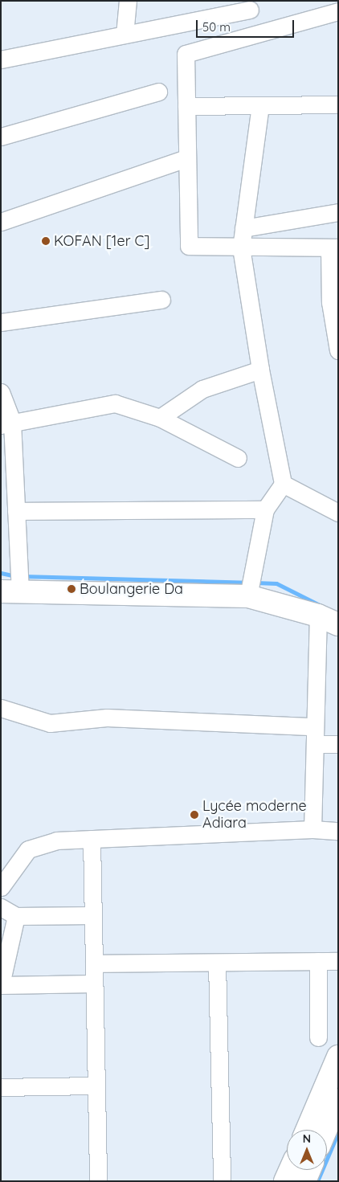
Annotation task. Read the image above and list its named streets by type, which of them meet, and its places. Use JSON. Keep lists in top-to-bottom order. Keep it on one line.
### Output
{"places":["KOFAN [1er C]","Boulangerie Da","Lycée moderne Adiara"],"scale_bar":"50 m","north":"top"}
